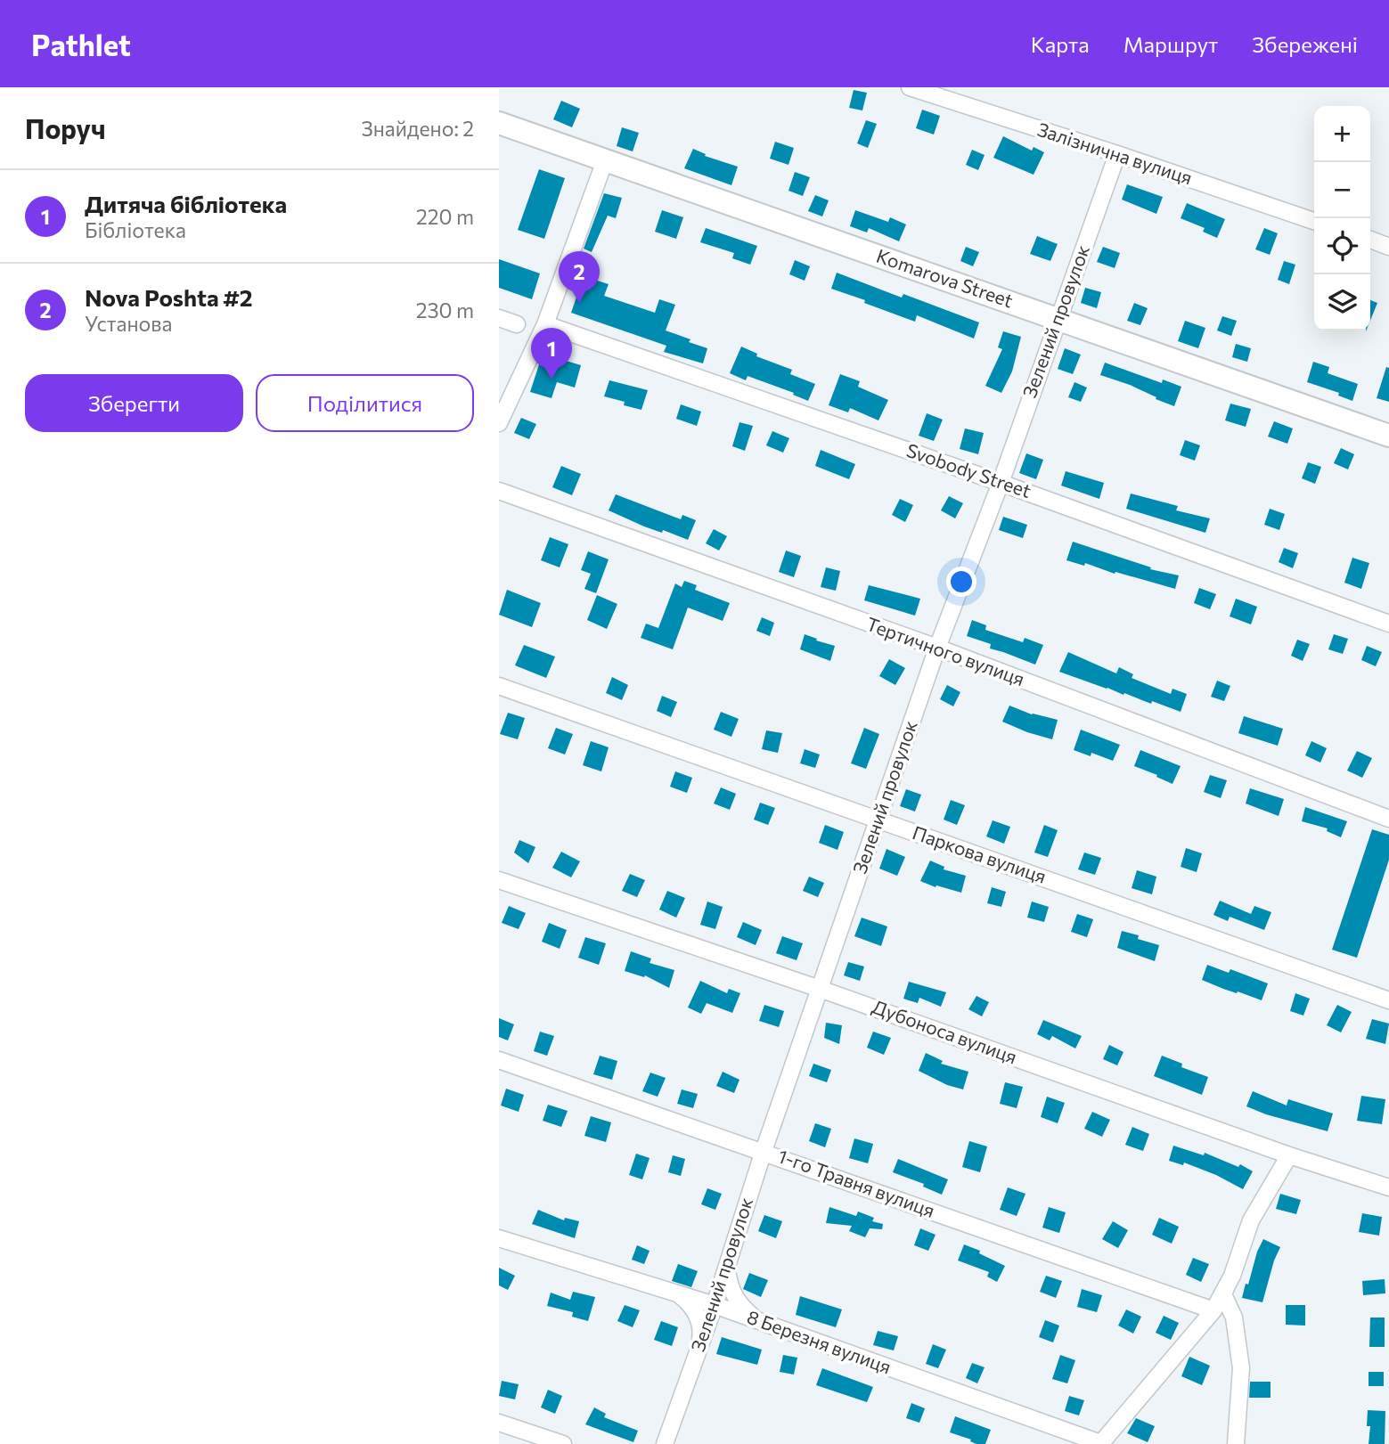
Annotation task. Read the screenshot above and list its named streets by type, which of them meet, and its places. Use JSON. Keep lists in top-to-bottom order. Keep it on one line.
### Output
{"streets":{"main road":["Komarova Street"],"street":["Залізнична вулиця","Зелений провулок","Svobody Street","Тертичного вулиця","Паркова вулиця","Дубоноса вулиця","1-го Травня вулиця","8 Березня вулиця"]},"crossings":[["Залізнична вулиця","Зелений провулок"],["Komarova Street","Зелений провулок"],["Зелений провулок","Svobody Street"],["Зелений провулок","Тертичного вулиця"],["Зелений провулок","Паркова вулиця"],["Зелений провулок","Дубоноса вулиця"],["Зелений провулок","1-го Травня вулиця"],["Зелений провулок","8 Березня вулиця"]],"page":{"header":"Pathlet","nav":["Карта","Маршрут","Збережені"],"heading":["Поруч","Знайдено: 2"],"map_buttons":["+","−"],"list":[{"mark":"1","name":"Дитяча бібліотека","note":"Бібліотека","value":"220 m"},{"mark":"2","name":"Nova Poshta #2","note":"Установа","value":"230 m"}],"pins":["2","1"],"buttons":["Зберегти","Поділитися"]}}
